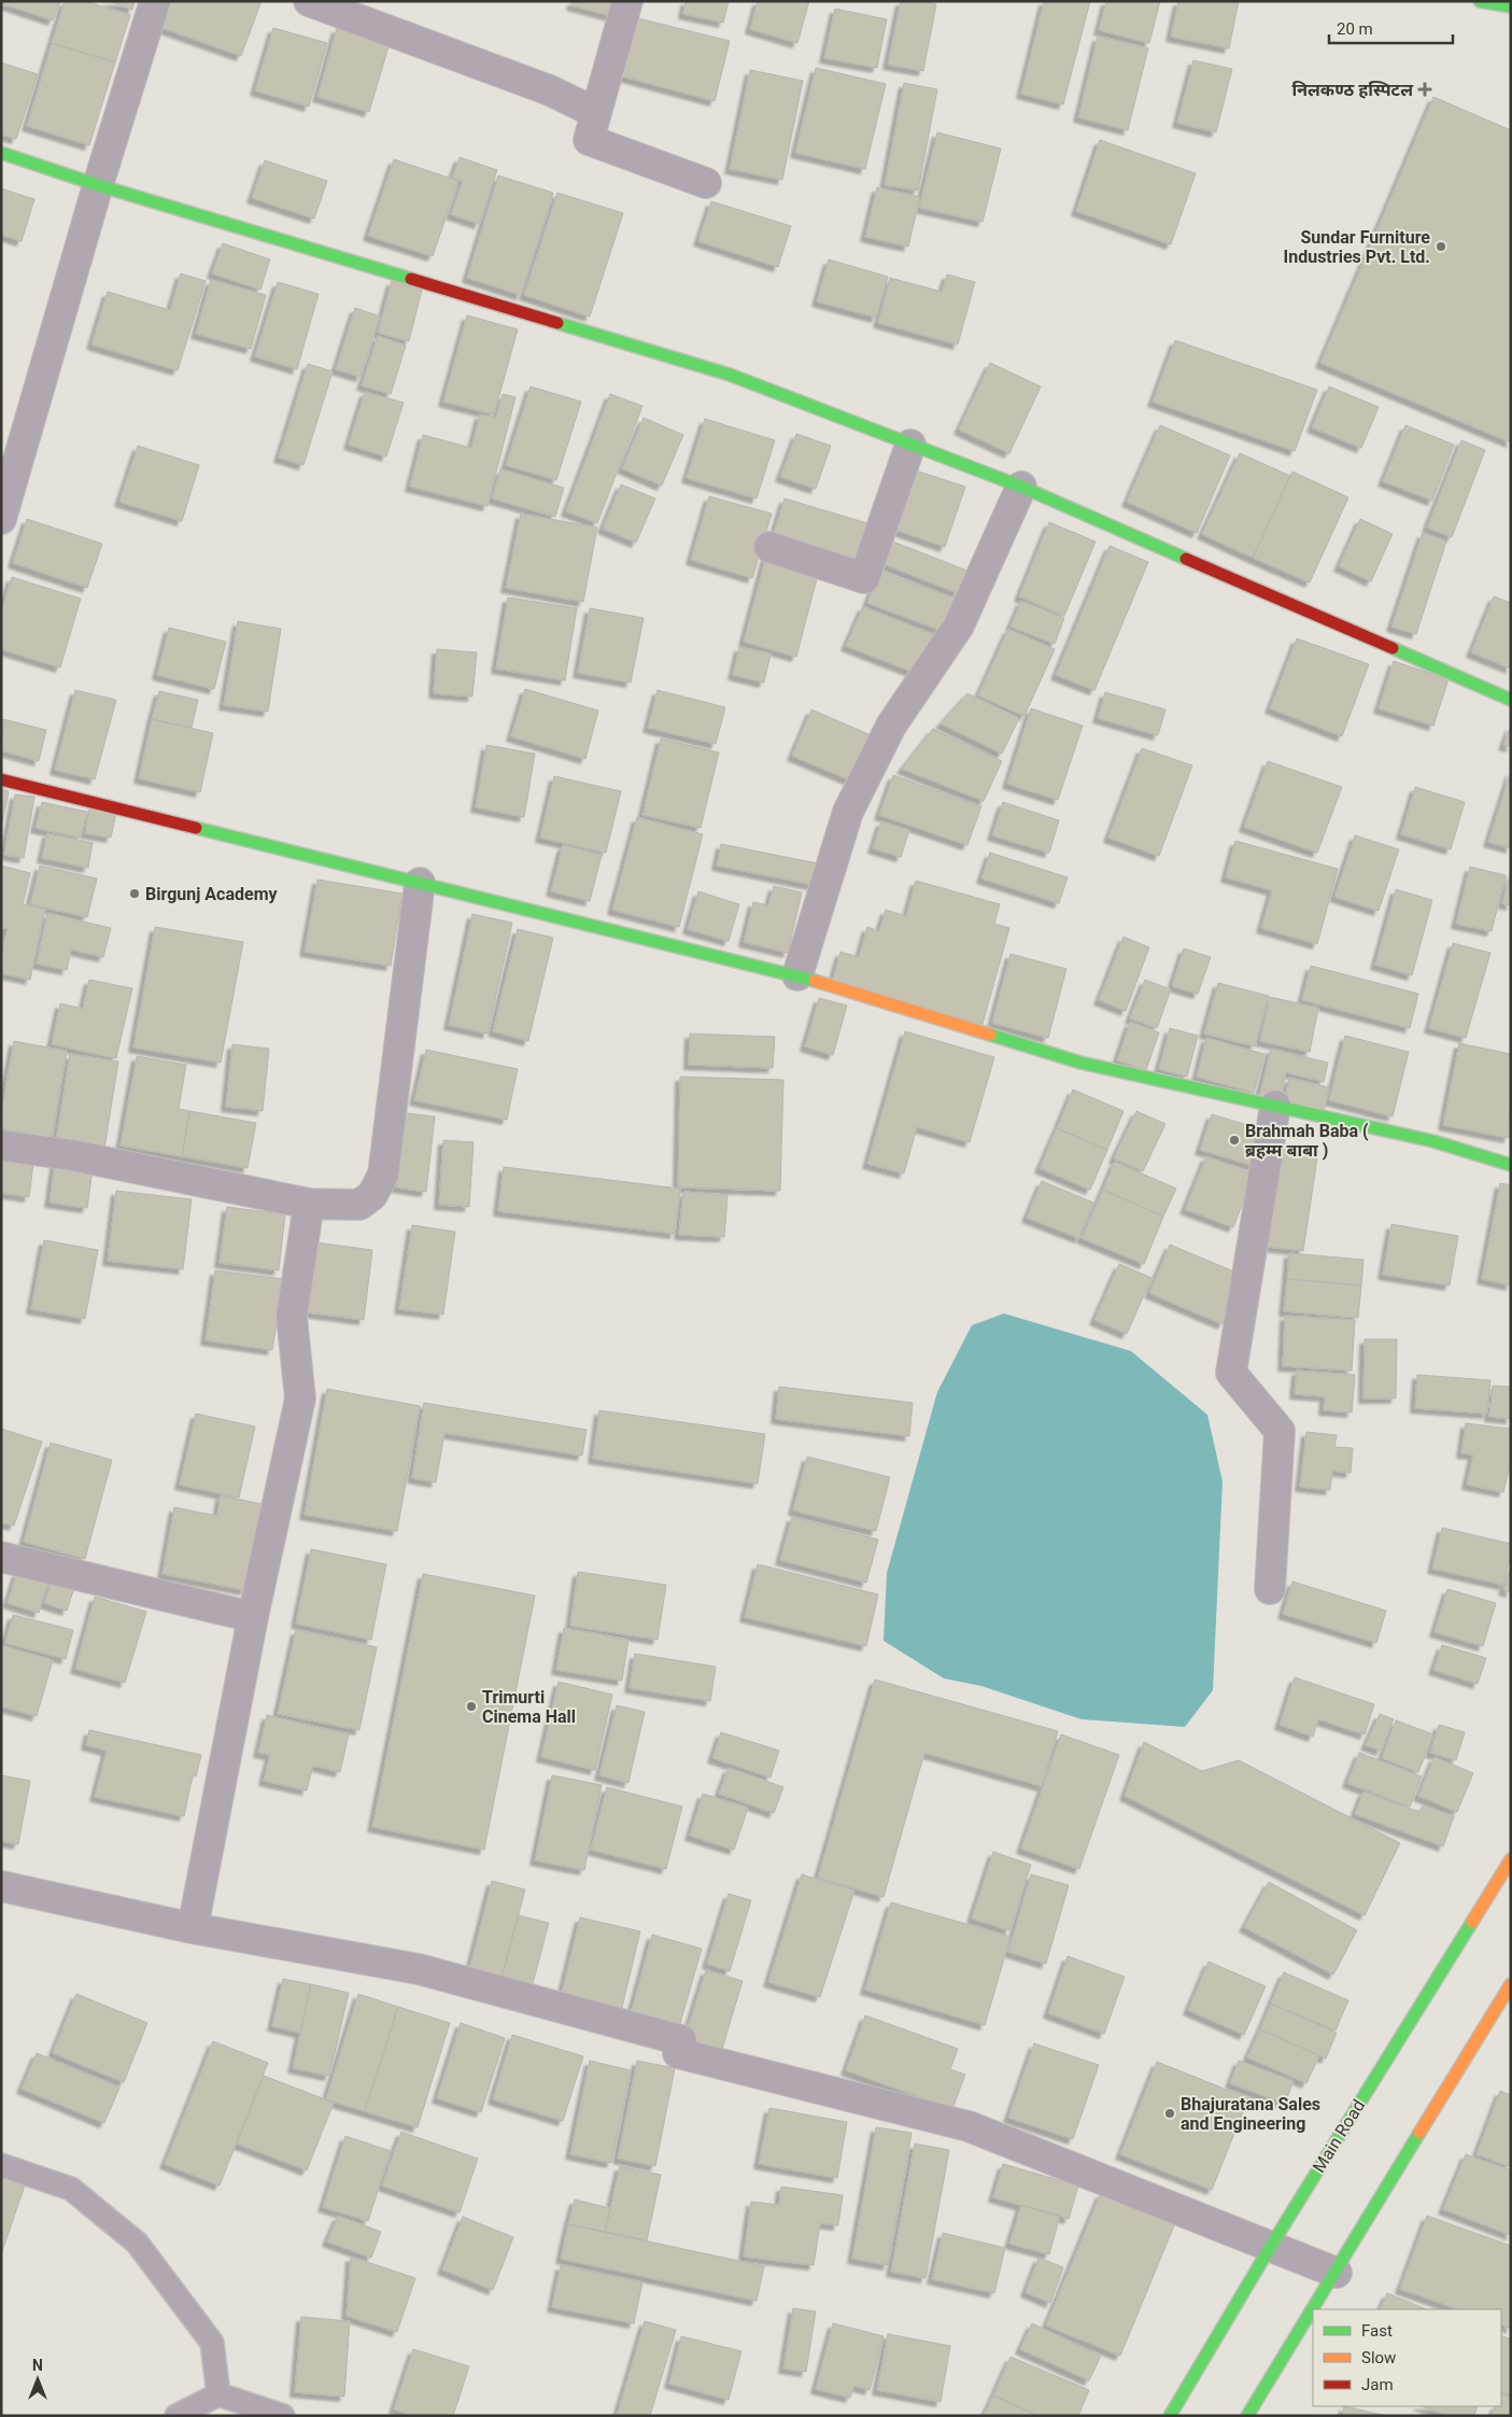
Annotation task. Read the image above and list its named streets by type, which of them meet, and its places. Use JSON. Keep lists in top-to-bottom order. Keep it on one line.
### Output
{"streets":{"street":["Main Road"]},"places":{"health":["निलकण्ठ हस्पिटल"],"other":["Sundar Furniture Industries Pvt. Ltd.","Birgunj Academy","Brahmah Baba ( ब्रहम्म बाबा )","Trimurti Cinema Hall","Bhajuratana Sales and Engineering"]},"legend":["Fast","Slow","Jam"],"scale_bar":"20 m","north":"top"}
